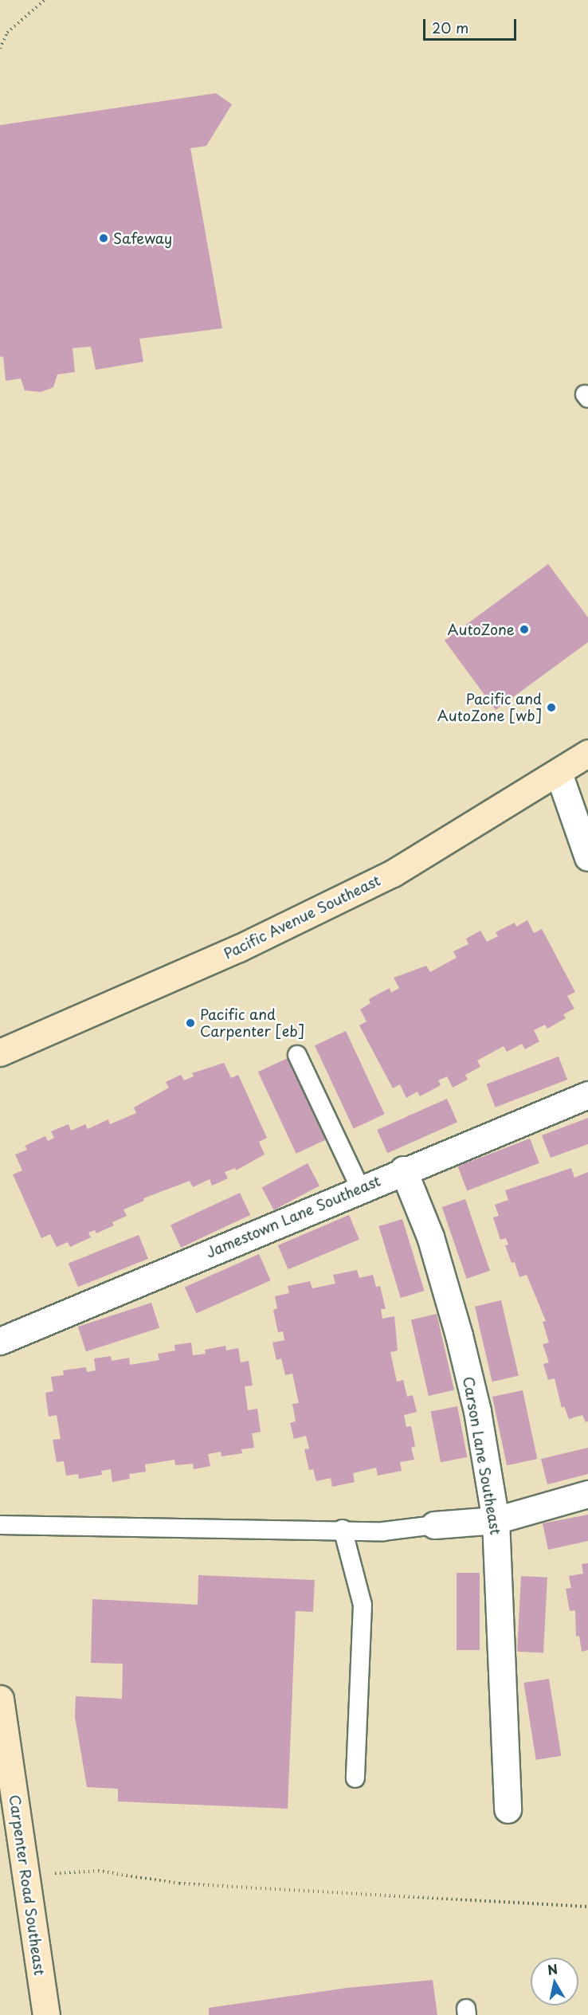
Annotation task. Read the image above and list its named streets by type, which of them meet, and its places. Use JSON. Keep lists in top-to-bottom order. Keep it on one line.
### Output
{"streets":{"main road":["Pacific Avenue Southeast","Carpenter Road Southeast"],"street":["Jamestown Lane Southeast","Carson Lane Southeast"]},"crossings":[["Jamestown Lane Southeast","Carson Lane Southeast"]],"places":["Safeway","AutoZone","Pacific and AutoZone [wb]","Pacific and Carpenter [eb]"],"scale_bar":"20 m","north":"top"}
